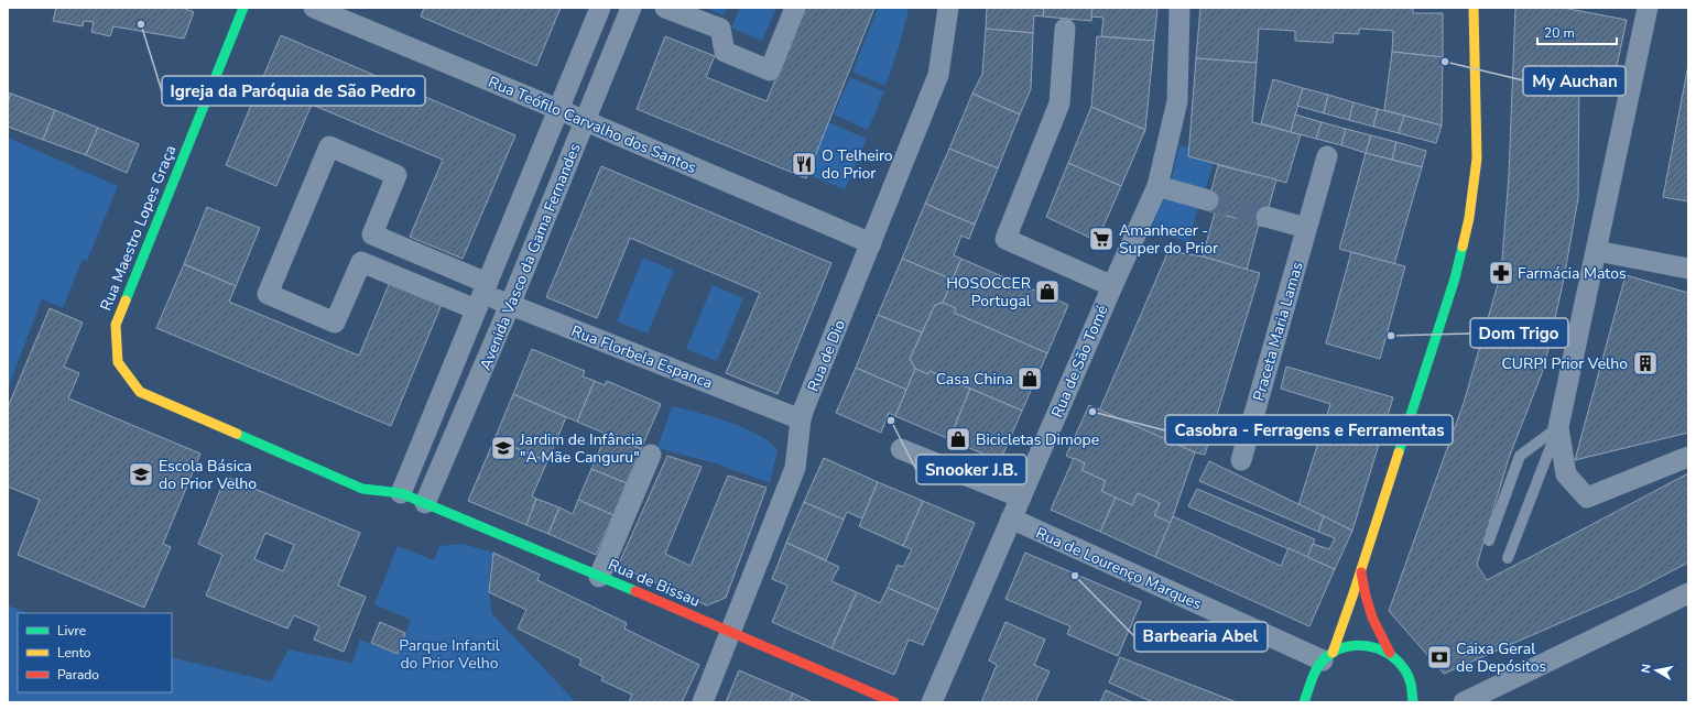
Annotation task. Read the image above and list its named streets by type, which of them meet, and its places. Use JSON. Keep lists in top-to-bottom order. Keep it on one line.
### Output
{"streets":{"street":["Rua Teófilo Carvalho dos Santos","Rua Maestro Lopes Graça","Avenida Vasco da Gama Fernandes","Praceta Maria Lamas","Rua de Dio","Rua Florbela Espanca","Rua de São Tomé","Rua de Lourenço Marques","Rua de Bissau"]},"crossings":[["Rua Teófilo Carvalho dos Santos","Avenida Vasco da Gama Fernandes"],["Rua Teófilo Carvalho dos Santos","Rua de Dio"],["Rua Maestro Lopes Graça","Avenida Vasco da Gama Fernandes"],["Rua Maestro Lopes Graça","Rua de Bissau"],["Avenida Vasco da Gama Fernandes","Rua Florbela Espanca"],["Avenida Vasco da Gama Fernandes","Rua de Bissau"],["Rua de Dio","Rua Florbela Espanca"],["Rua de Dio","Rua de Bissau"],["Rua de São Tomé","Rua de Lourenço Marques"]],"parks":["Parque Infantil do Prior Velho"],"places":{"other":["Igreja da Paróquia de São Pedro","My Auchan","Dom Trigo","Casobra - Ferragens e Ferramentas","Snooker J.B.","Barbearia Abel"],"restaurant":["O Telheiro do Prior"],"supermarket":["Amanhecer - Super do Prior"],"pharmacy":["Farmácia Matos"],"shop":["HOSOCCER Portugal","Casa China","Bicicletas Dimope"],"building":["CURPI Prior Velho"],"school or university":["Jardim de Infância \"A Mãe Canguru\"","Escola Básica do Prior Velho"],"bank":["Caixa Geral de Depósitos"]},"legend":["Livre","Lento","Parado"],"scale_bar":"20 m","north":"left"}
